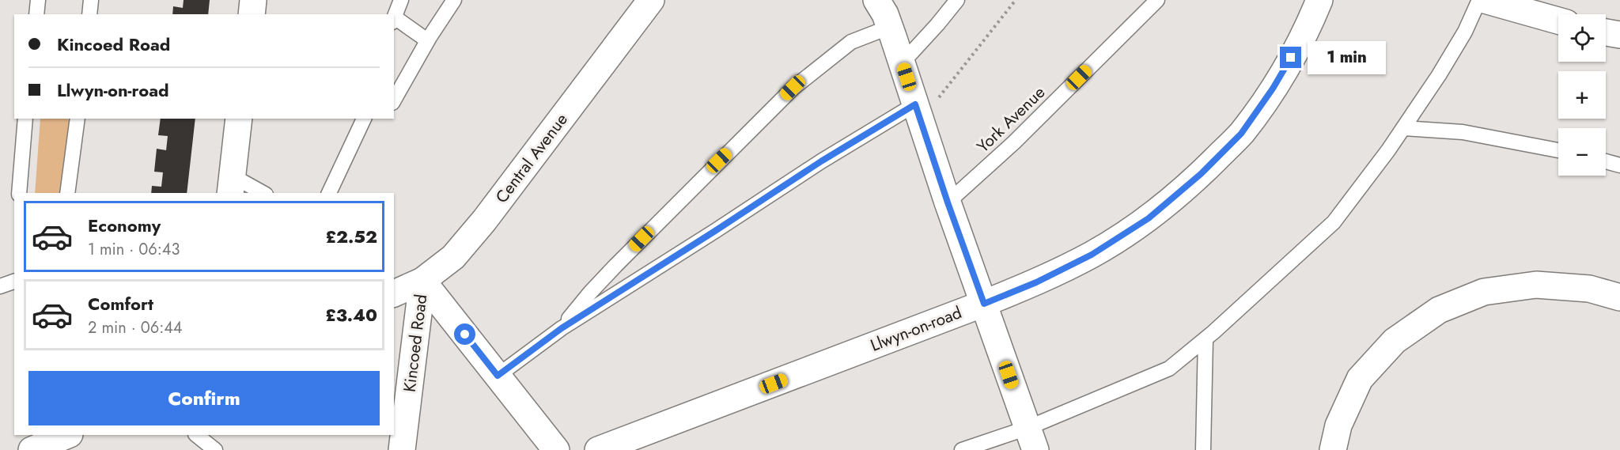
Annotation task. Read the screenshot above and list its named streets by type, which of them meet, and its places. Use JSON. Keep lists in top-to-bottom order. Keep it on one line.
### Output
{"streets":{"street":["Central Avenue","Llwyn-on-road","Kincoed Road"],"lane":["York Avenue"]},"crossings":[["Central Avenue","Kincoed Road"]],"page":{"map_buttons":["+","−"],"banner":["Kincoed Road","Llwyn-on-road"],"bubble":"1 min","list":[{"name":"Economy","note":"1 min · 06:43","value":"£2.52"},{"name":"Comfort","note":"2 min · 06:44","value":"£3.40"}],"buttons":"Confirm"}}
